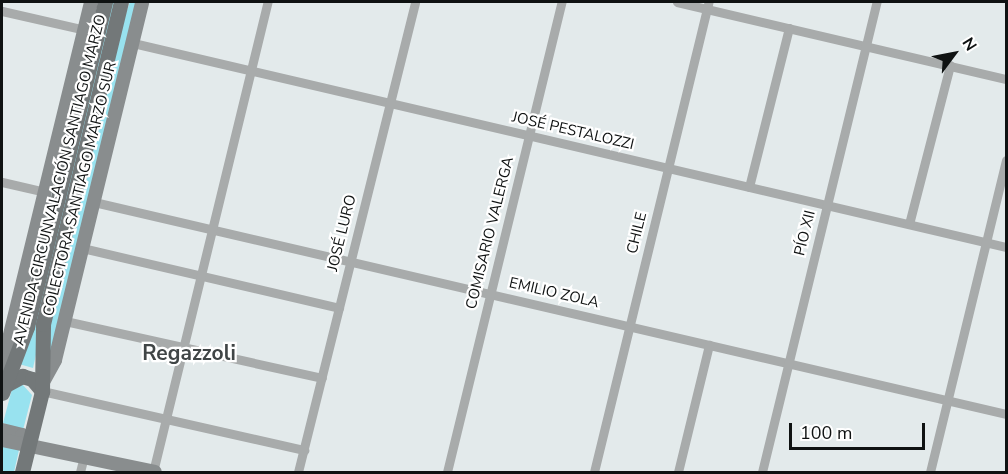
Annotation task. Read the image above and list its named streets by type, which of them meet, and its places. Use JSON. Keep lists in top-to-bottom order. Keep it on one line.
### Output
{"streets":{"main road":["AVENIDA CIRCUNVALACIÓN SANTIAGO MARZO"],"street":["JOSÉ PESTALOZZI","COLECTORA SANTIAGO MARZO SUR","JOSÉ LURO","COMISARIO VALERGA","CHILE","PÍO XII","EMILIO ZOLA"]},"crossings":[["JOSÉ PESTALOZZI","COLECTORA SANTIAGO MARZO SUR"],["JOSÉ PESTALOZZI","JOSÉ LURO"],["JOSÉ PESTALOZZI","COMISARIO VALERGA"],["JOSÉ PESTALOZZI","CHILE"],["JOSÉ PESTALOZZI","PÍO XII"],["AVENIDA CIRCUNVALACIÓN SANTIAGO MARZO","COLECTORA SANTIAGO MARZO SUR"],["COLECTORA SANTIAGO MARZO SUR","EMILIO ZOLA"],["JOSÉ LURO","EMILIO ZOLA"],["COMISARIO VALERGA","EMILIO ZOLA"],["CHILE","EMILIO ZOLA"],["PÍO XII","EMILIO ZOLA"]],"districts":["Regazzoli"],"scale_bar":"100 m","north":"top right"}
